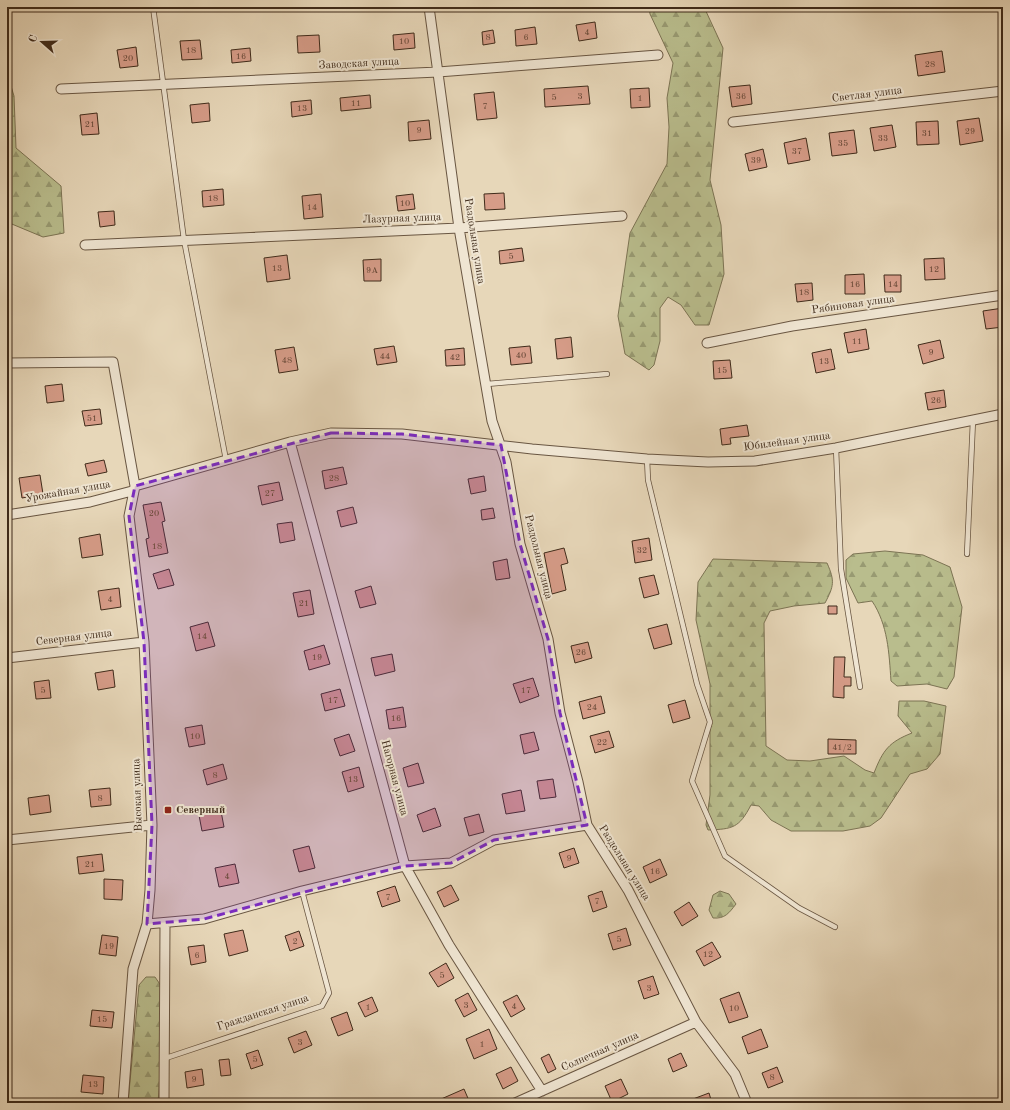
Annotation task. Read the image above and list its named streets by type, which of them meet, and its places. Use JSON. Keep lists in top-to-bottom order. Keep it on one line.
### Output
{"streets":{"street":["Заводская улица","Светлая улица","Лазурная улица","Раздольная улица","Рябиновая улица","Юбилейная улица","Урожайная улица","Северная улица","Нагорная улица","Высокая улица","Солнечная улица"],"lane":["Гражданская улица"]},"crossings":[["Заводская улица","Раздольная улица"],["Лазурная улица","Раздольная улица"],["Раздольная улица","Юбилейная улица"],["Раздольная улица","Солнечная улица"],["Юбилейная улица","Урожайная улица"],["Юбилейная улица","Нагорная улица"],["Урожайная улица","Нагорная улица"],["Урожайная улица","Высокая улица"],["Северная улица","Высокая улица"],["Нагорная улица","Солнечная улица"]],"places":{"transit":["Северный"]},"house_numbers":["4","8","6","10","18","16","20","28","3","36","5","1","11","7","13","21","9","29","31","33","35","37","39","18","10","14","5","13","12","9А","16","14","18","11","9","40","44","42","48","13","15","26","51","28","27","20","18","32","4","21","14","26","19","5","17","17","24","16","10","22","41/2","8","13","8","9","21","16","4","7","7","5","2","19","12","6","5","3","3","4","1","10","15","3","1","5","8","9","13"],"north":"left"}
